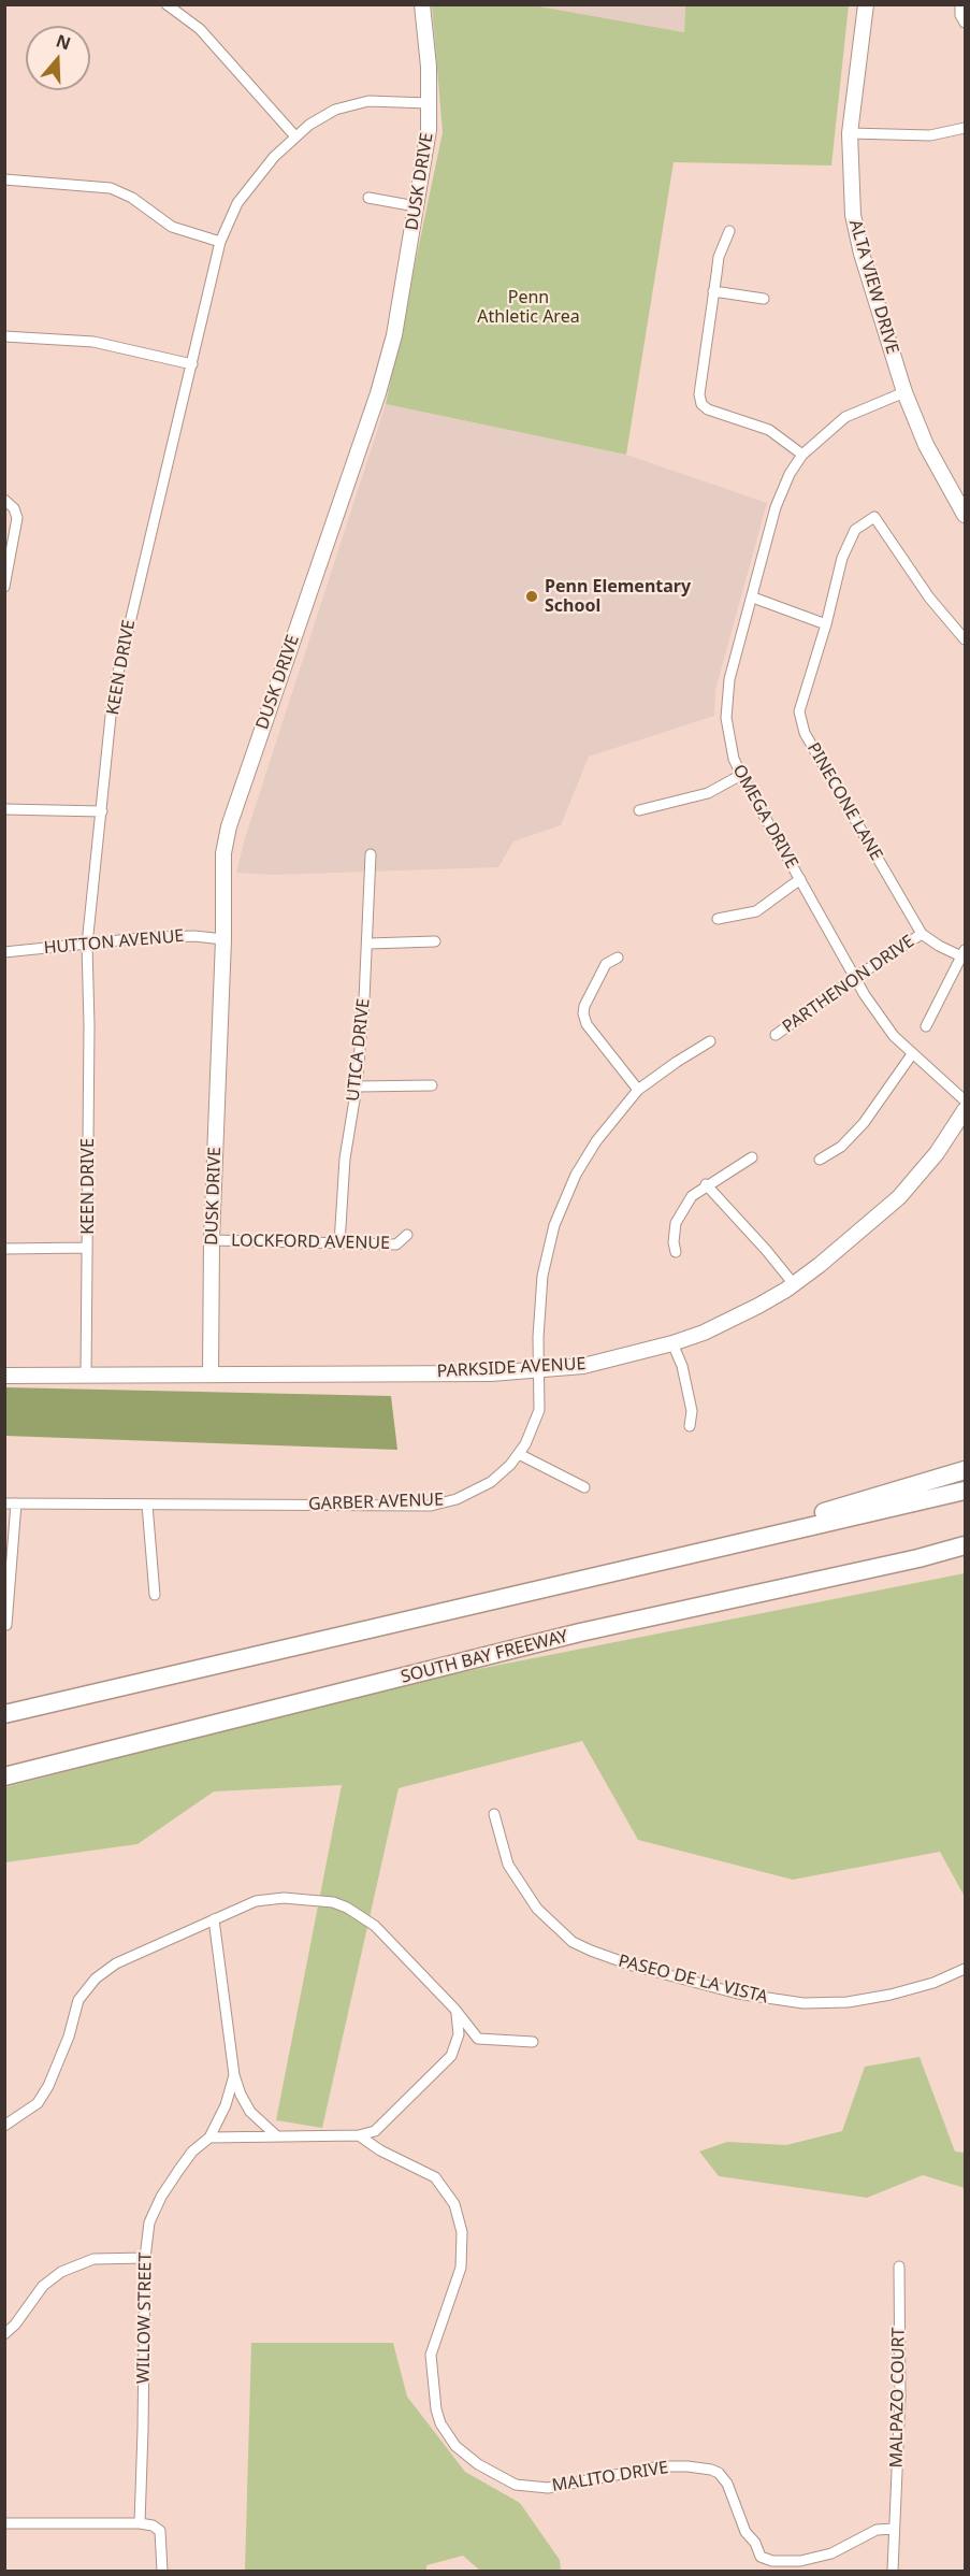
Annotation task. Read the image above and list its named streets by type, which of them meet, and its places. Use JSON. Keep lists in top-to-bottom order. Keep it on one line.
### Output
{"streets":{"highway":["SOUTH BAY FREEWAY"],"street":["DUSK DRIVE","ALTA VIEW DRIVE","KEEN DRIVE","PINECONE LANE","OMEGA DRIVE","HUTTON AVENUE","PARTHENON DRIVE","UTICA DRIVE","LOCKFORD AVENUE","PARKSIDE AVENUE","GARBER AVENUE","PASEO DE LA VISTA","WILLOW STREET","MALPAZO COURT","MALITO DRIVE"]},"crossings":[["DUSK DRIVE","KEEN DRIVE"],["DUSK DRIVE","HUTTON AVENUE"],["DUSK DRIVE","LOCKFORD AVENUE"],["DUSK DRIVE","PARKSIDE AVENUE"],["ALTA VIEW DRIVE","OMEGA DRIVE"],["KEEN DRIVE","HUTTON AVENUE"],["KEEN DRIVE","PARKSIDE AVENUE"],["PINECONE LANE","PARTHENON DRIVE"],["OMEGA DRIVE","PARTHENON DRIVE"],["UTICA DRIVE","LOCKFORD AVENUE"],["PARKSIDE AVENUE","GARBER AVENUE"],["MALPAZO COURT","MALITO DRIVE"]],"parks":["Penn Athletic Area"],"places":["Penn Elementary School"],"north":"top"}
